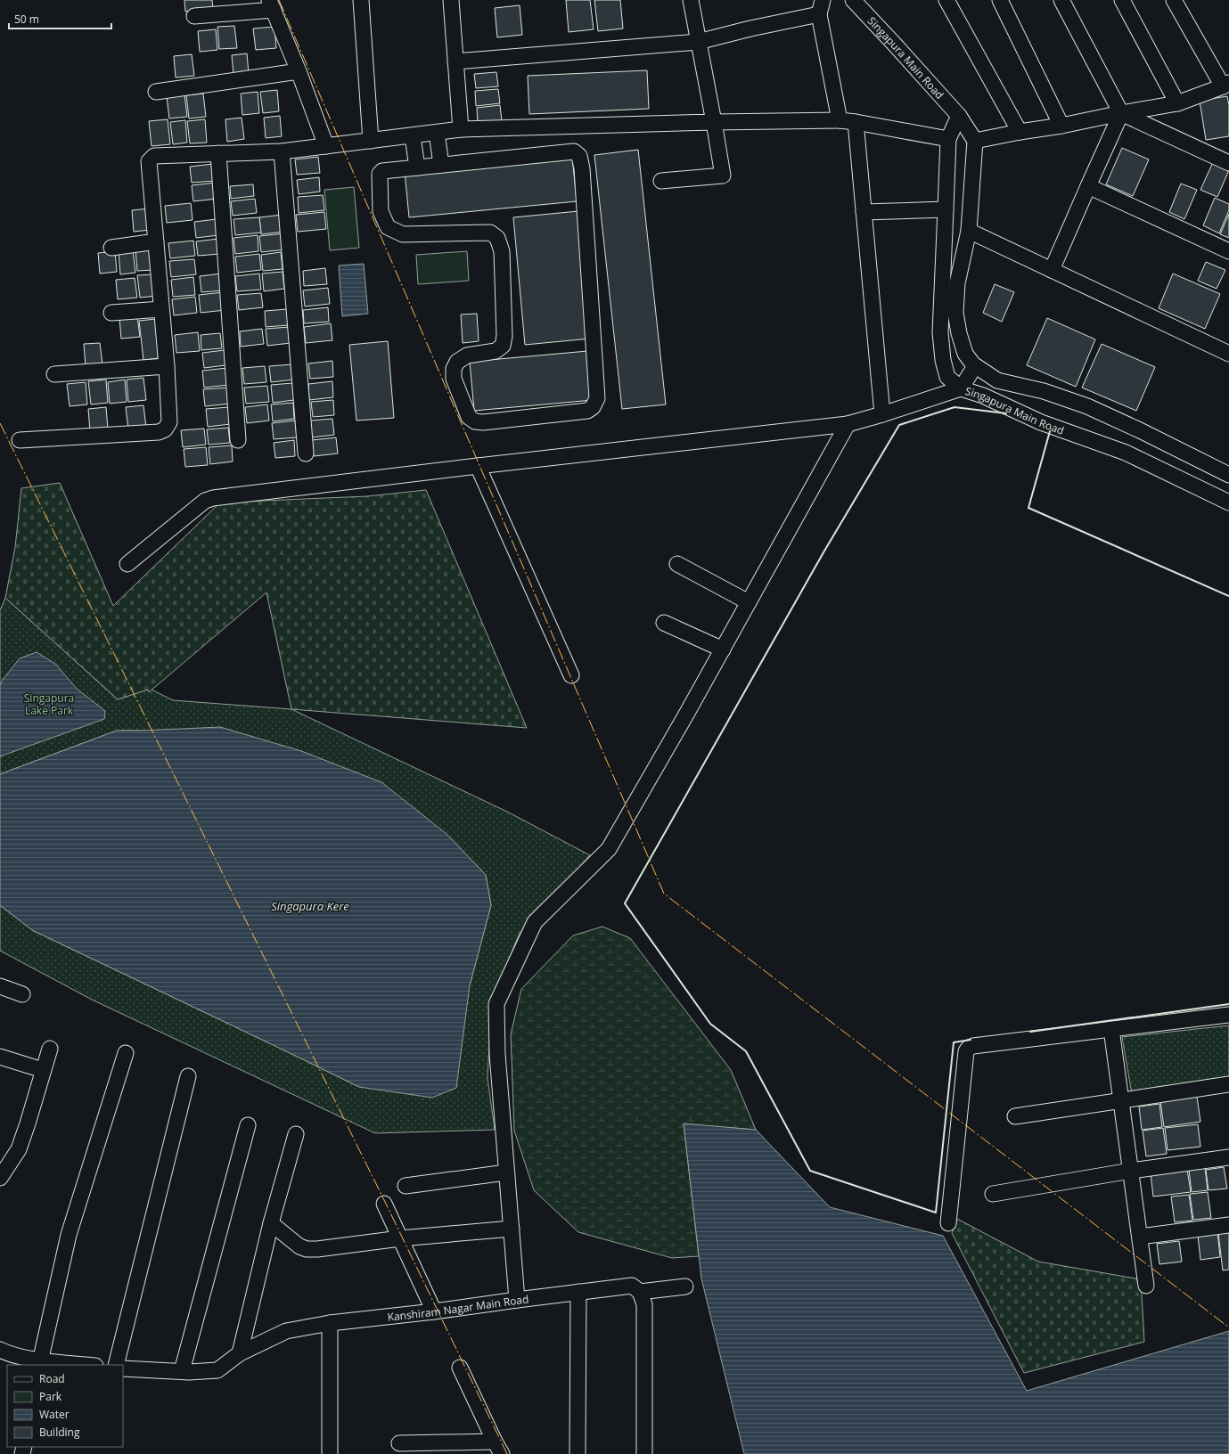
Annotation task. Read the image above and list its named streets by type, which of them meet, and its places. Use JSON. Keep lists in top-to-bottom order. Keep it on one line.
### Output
{"streets":{"street":["Singapura Main Road","Kanshiram Nagar Main Road"]},"water":["Singapura Kere"],"parks":["Singapura Lake Park"],"legend":["Road","Park","Water","Building"],"scale_bar":"50 m"}
